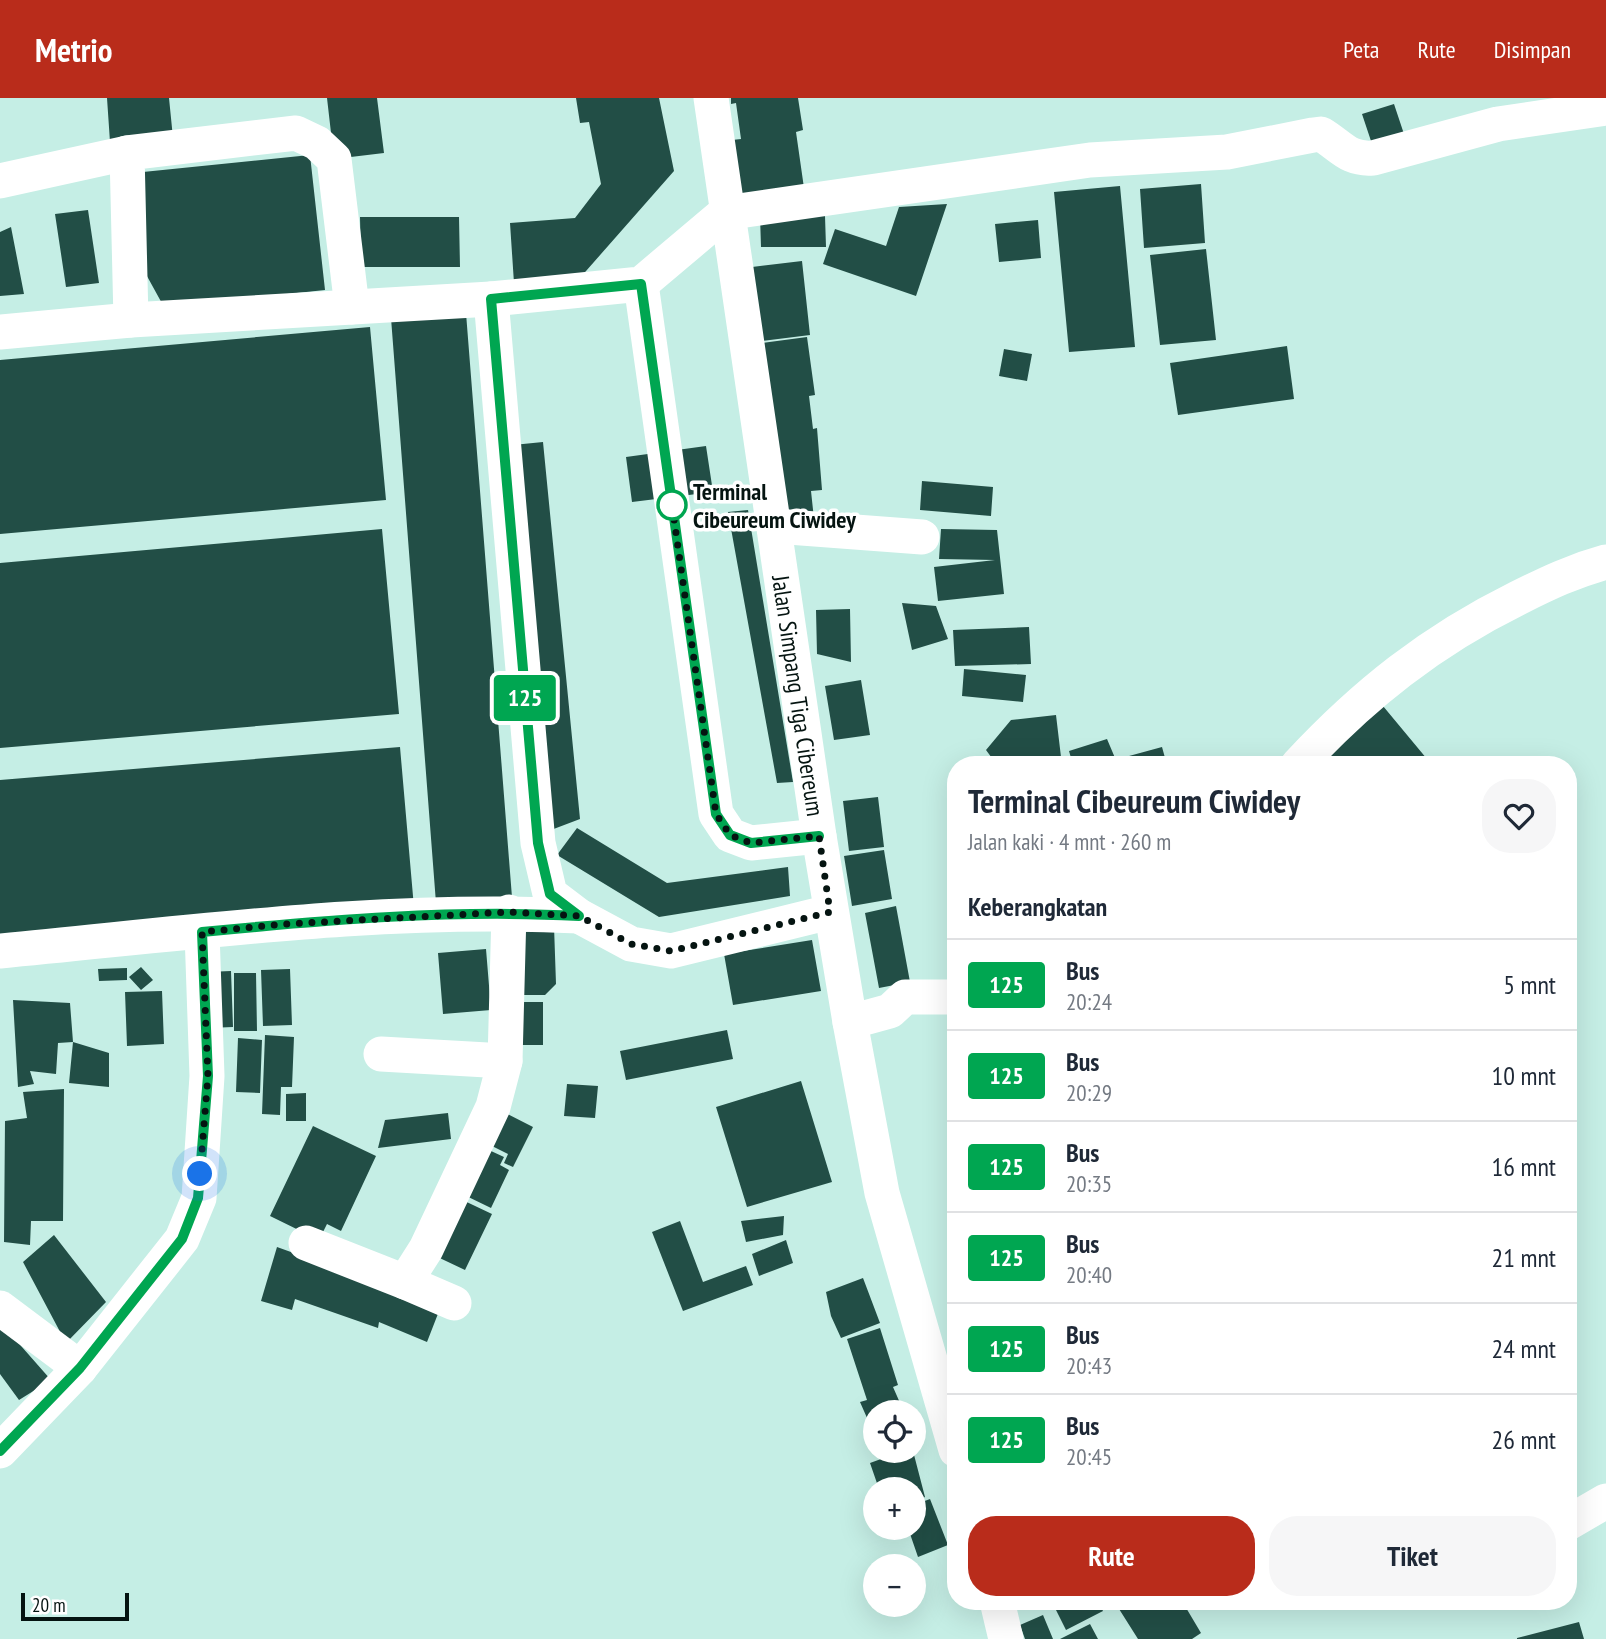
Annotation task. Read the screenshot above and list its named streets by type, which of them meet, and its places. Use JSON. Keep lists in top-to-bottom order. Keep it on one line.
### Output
{"streets":{"street":["Jalan Simpang Tiga Cibereum"]},"places":["Terminal Cibeureum Ciwidey"],"lines":["bus line 125"],"scale_bar":"20 m","page":{"header":"Metrio","nav":["Peta","Rute","Disimpan"],"on_map":"125","heading":[["Terminal Cibeureum Ciwidey","Jalan kaki · 4 mnt · 260 m"],"Keberangkatan"],"list":[{"mark":"125","name":"Bus","note":"20:24","value":"5 mnt"},{"mark":"125","name":"Bus","note":"20:29","value":"10 mnt"},{"mark":"125","name":"Bus","note":"20:35","value":"16 mnt"},{"mark":"125","name":"Bus","note":"20:40","value":"21 mnt"},{"mark":"125","name":"Bus","note":"20:43","value":"24 mnt"},{"mark":"125","name":"Bus","note":"20:45","value":"26 mnt"}],"map_buttons":["+","−"],"buttons":["Rute","Tiket"],"scale":"20 m"}}
